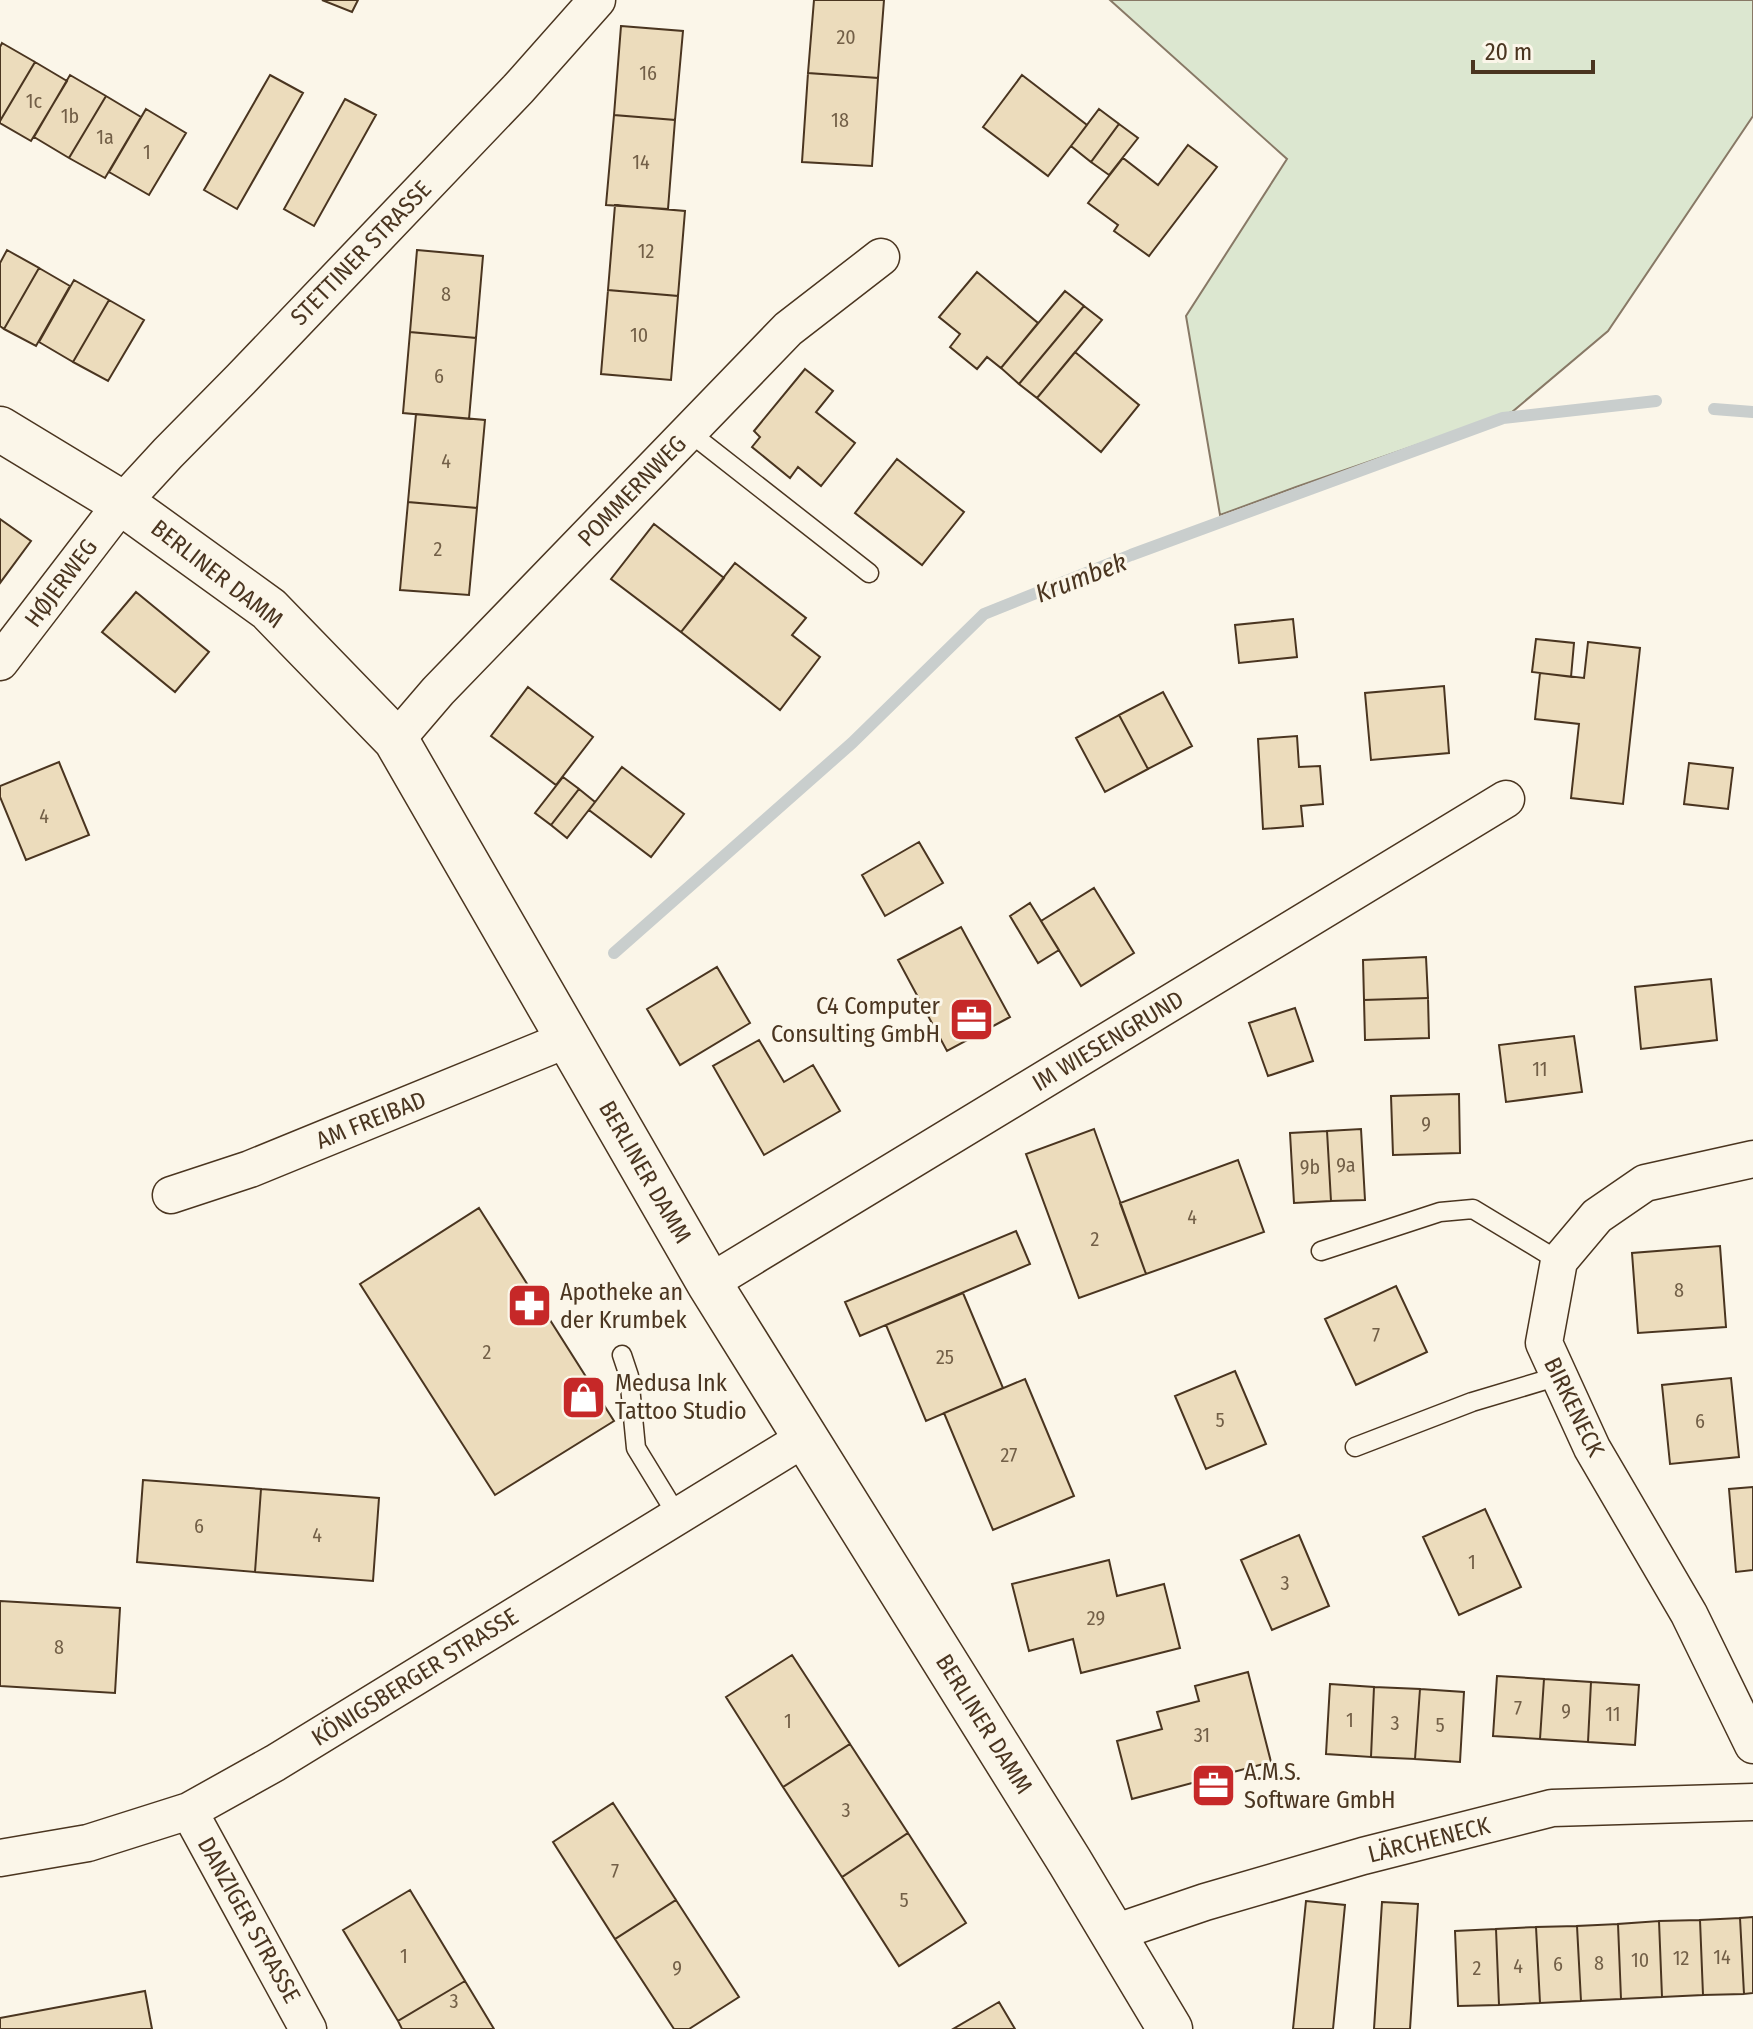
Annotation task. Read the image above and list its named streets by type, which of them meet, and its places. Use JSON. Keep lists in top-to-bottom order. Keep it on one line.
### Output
{"streets":{"main road":["BERLINER DAMM"],"street":["STETTINER STRASSE","POMMERNWEG","HØJERWEG","IM WIESENGRUND","AM FREIBAD","BIRKENECK","KÖNIGSBERGER STRASSE","LÄRCHENECK","DANZIGER STRASSE"]},"crossings":[["STETTINER STRASSE","BERLINER DAMM"],["STETTINER STRASSE","HØJERWEG"],["POMMERNWEG","BERLINER DAMM"],["BERLINER DAMM","HØJERWEG"],["BERLINER DAMM","IM WIESENGRUND"],["BERLINER DAMM","AM FREIBAD"],["BERLINER DAMM","KÖNIGSBERGER STRASSE"],["BERLINER DAMM","LÄRCHENECK"],["KÖNIGSBERGER STRASSE","DANZIGER STRASSE"]],"water":["Krumbek"],"places":{"office":["C4 Computer Consulting GmbH","A.M.S. Software GmbH"],"pharmacy":["Apotheke an der Krumbek"],"shop":["Medusa Ink Tattoo Studio"]},"house_numbers":["20","16","1c","1b","18","1a","1","14","12","8","10","6","4","2","4","11","9","9a","9b","4","2","8","7","2","25","5","6","27","6","4","1","3","29","8","7","9","11","1","1","3","5","31","3","7","5","1","14","12","10","8","6","4","9","2","3"],"scale_bar":"20 m"}
